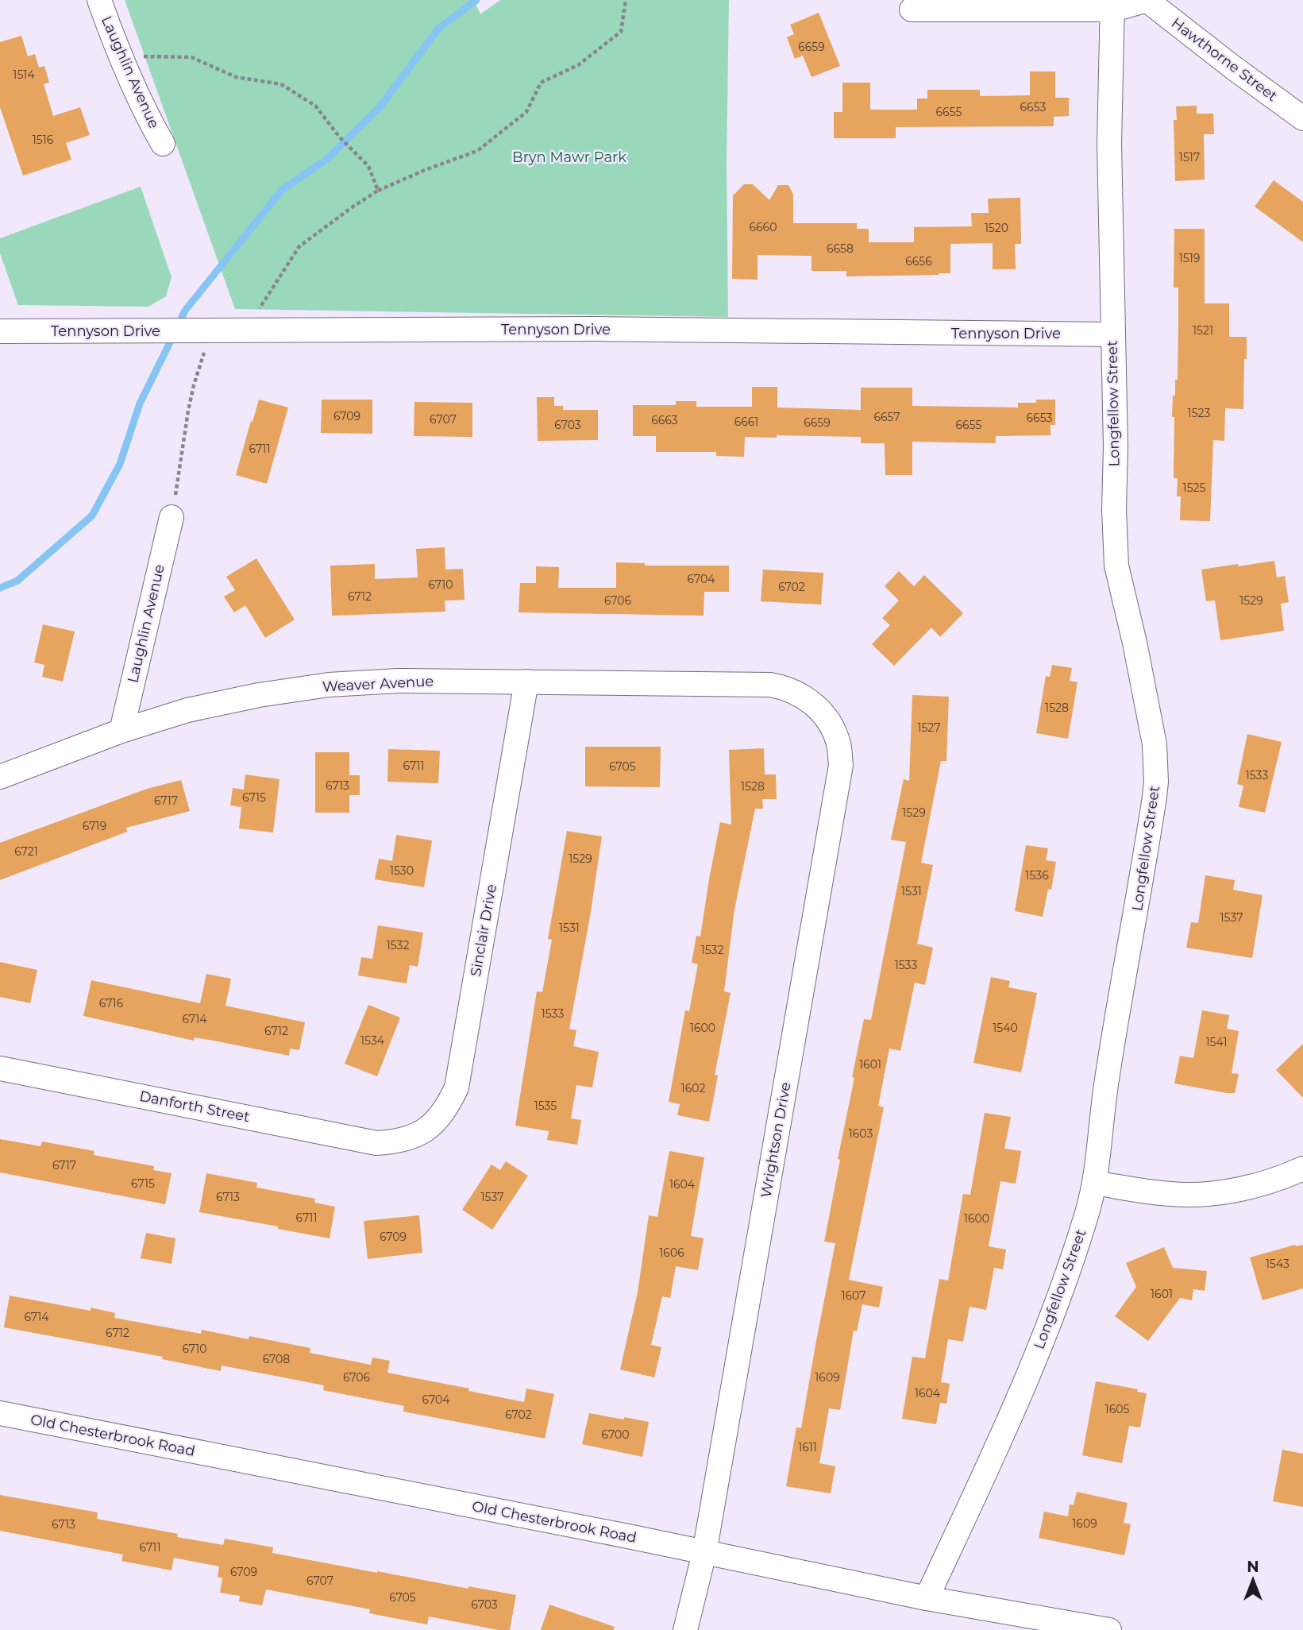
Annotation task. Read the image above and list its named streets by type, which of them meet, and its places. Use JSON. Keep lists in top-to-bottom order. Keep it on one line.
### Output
{"streets":{"street":["Hawthorne Street","Laughlin Avenue","Tennyson Drive","Longfellow Street","Weaver Avenue","Sinclair Drive","Danforth Street","Wrightson Drive","Old Chesterbrook Road"]},"crossings":[["Laughlin Avenue","Weaver Avenue"],["Tennyson Drive","Longfellow Street"],["Longfellow Street","Old Chesterbrook Road"],["Weaver Avenue","Sinclair Drive"],["Weaver Avenue","Wrightson Drive"],["Sinclair Drive","Danforth Street"],["Wrightson Drive","Old Chesterbrook Road"]],"parks":["Bryn Mawr Park"],"house_numbers":["6659","1514","6653","6655","1516","1517","6660","1520","6658","1519","6656","1521","1523","6709","6657","6653","6707","6663","6661","6659","6703","6655","6711","1525","6704","6710","6702","6712","6706","1529","1528","1527","6711","6705","1533","6713","1528","6715","6717","1529","6719","6721","1529","1530","1536","1531","1537","1531","1532","1532","1533","6716","1533","6714","1600","1540","6712","1534","1541","1601","1602","1535","1603","6717","6715","1604","6713","1537","6711","1600","6709","1606","1543","1601","1607","6714","6712","6710","6708","6706","1609","1604","6704","1605","6702","6700","1611","1609","6713","6711","6709","6707","6705","6703"],"north":"top"}
